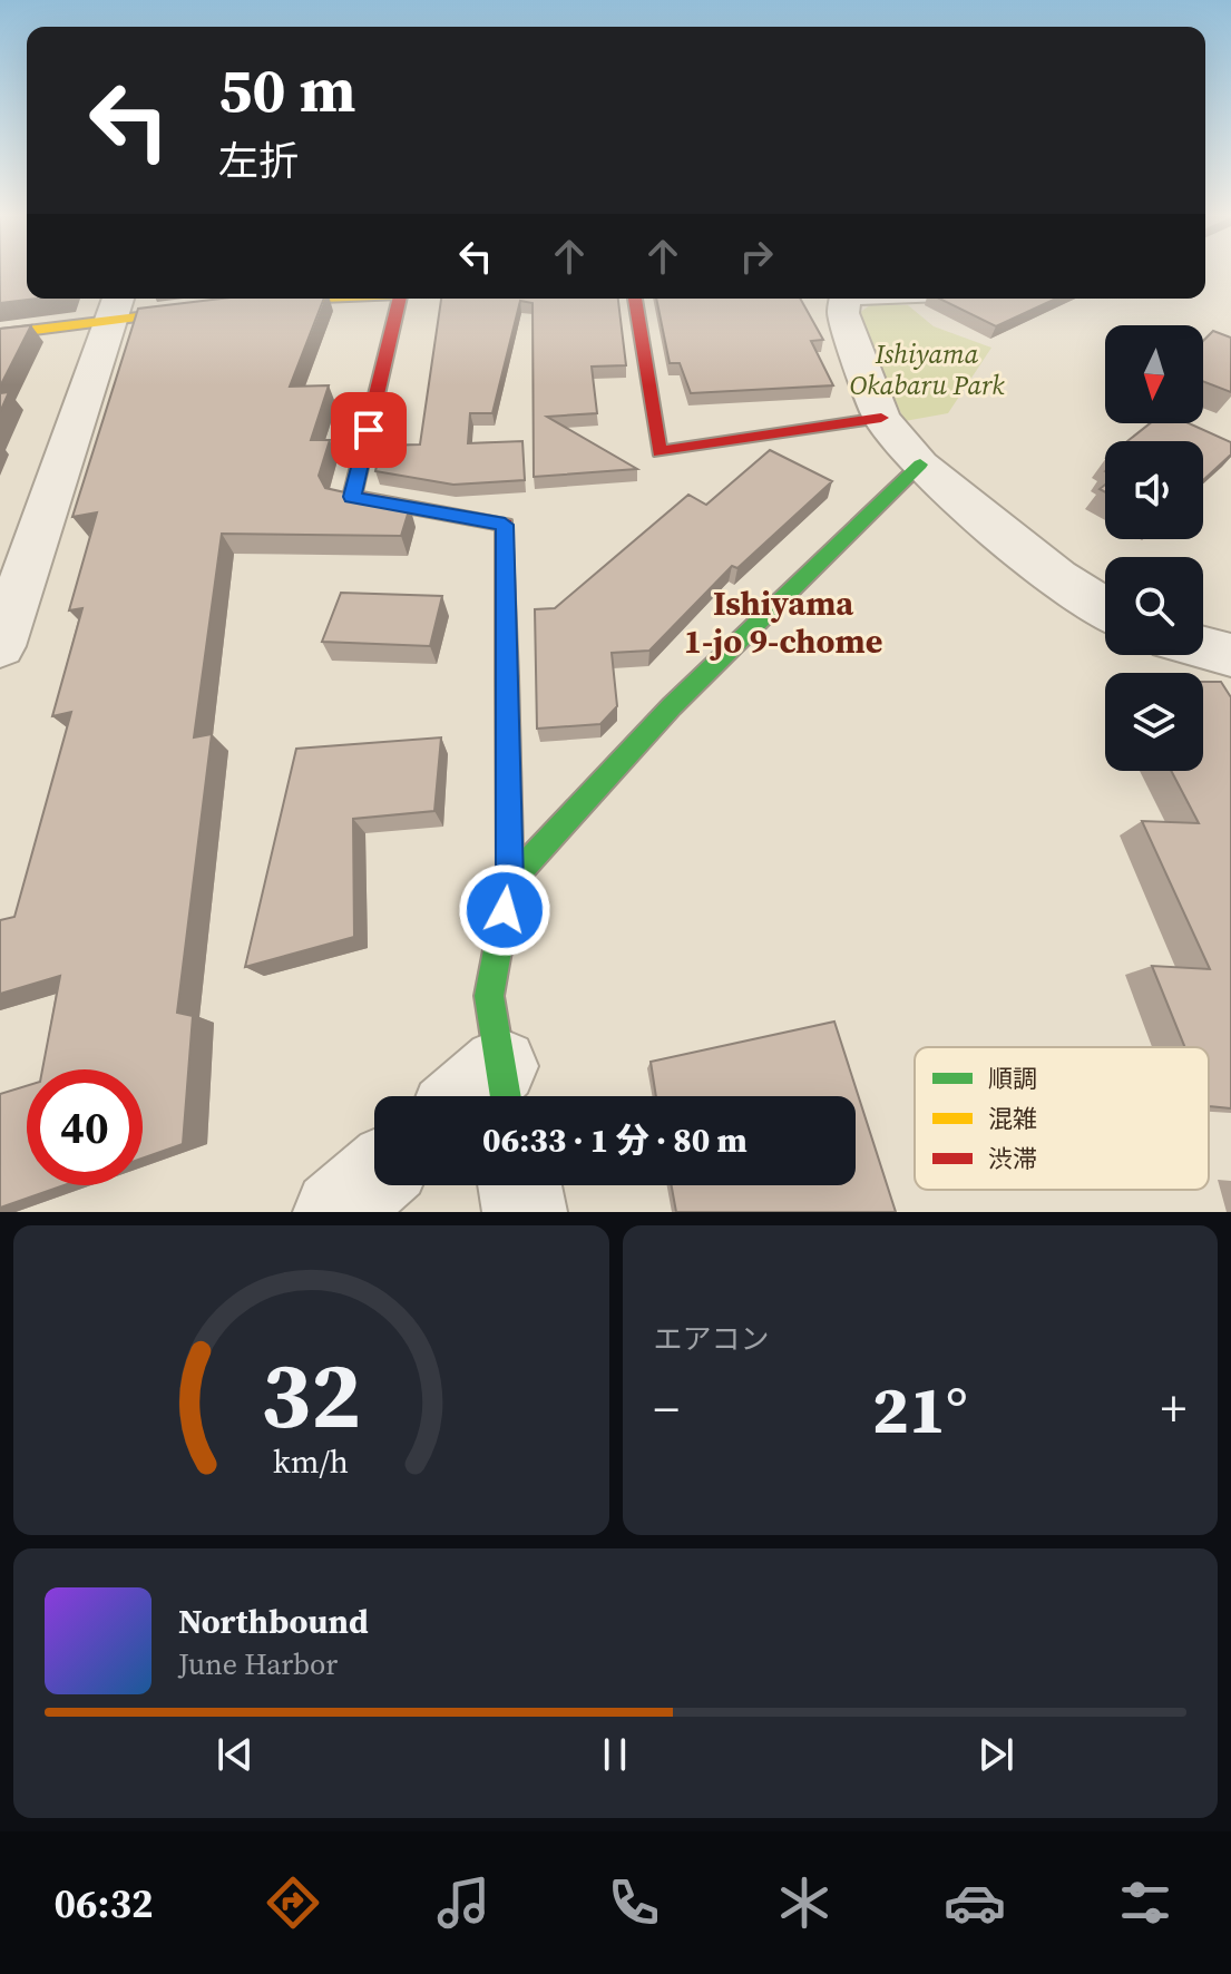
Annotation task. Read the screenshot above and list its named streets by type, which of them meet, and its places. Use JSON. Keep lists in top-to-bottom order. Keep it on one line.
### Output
{"districts":["Ishiyama 1-jo 9-chome"],"parks":["Ishiyama Okabaru Park"],"legend":["順調","混雑","渋滞"],"north":"bottom","page":{"turn":["50 m","左折"],"limit":"40","trip":"06:33 · 1 分 · 80 m","tile":"エアコン","heat":["−","21°","+"],"song":["Northbound","June Harbor"],"tabs":"06:32","gauge":["32","km/h"]}}
